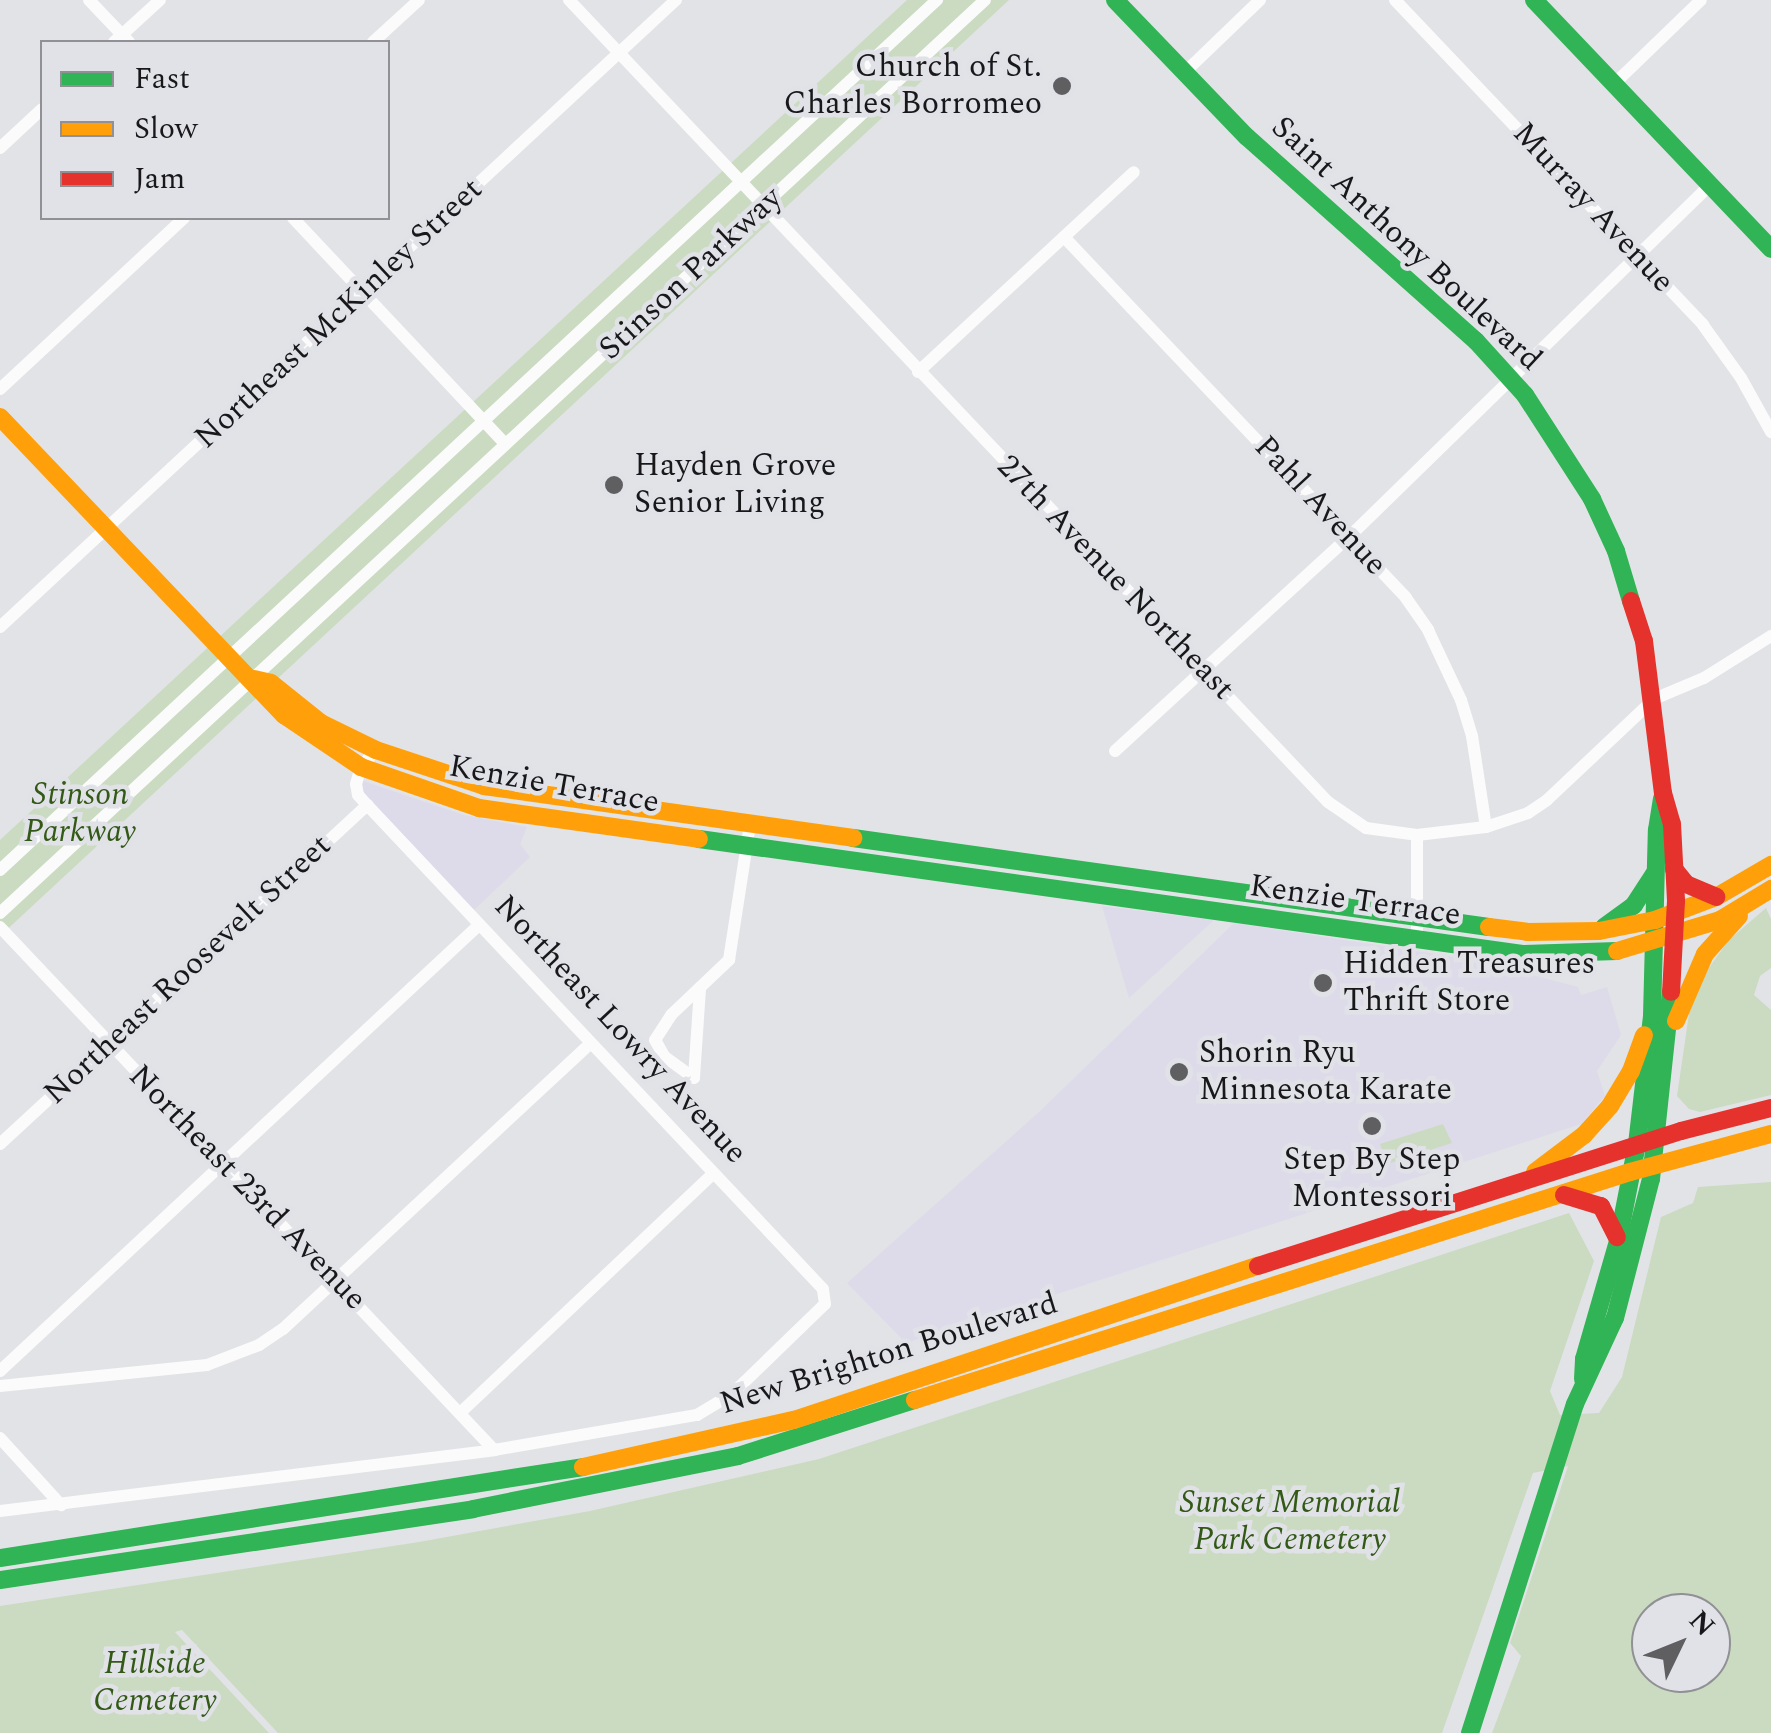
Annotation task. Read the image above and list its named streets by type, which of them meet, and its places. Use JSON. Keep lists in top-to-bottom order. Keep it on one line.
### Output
{"streets":{"main road":["Saint Anthony Boulevard","Kenzie Terrace","New Brighton Boulevard"],"street":["Murray Avenue","Stinson Parkway","Northeast McKinley Street","Pahl Avenue","27th Avenue Northeast","Northeast Roosevelt Street","Northeast Lowry Avenue","Northeast 23rd Avenue"]},"crossings":[["Saint Anthony Boulevard","27th Avenue Northeast"],["Saint Anthony Boulevard","Kenzie Terrace"],["Saint Anthony Boulevard","New Brighton Boulevard"],["Stinson Parkway","27th Avenue Northeast"],["Stinson Parkway","Kenzie Terrace"],["Northeast McKinley Street","27th Avenue Northeast"],["Pahl Avenue","27th Avenue Northeast"],["Northeast Roosevelt Street","Northeast Lowry Avenue"],["Northeast Roosevelt Street","Northeast 23rd Avenue"],["Northeast Lowry Avenue","New Brighton Boulevard"],["Northeast 23rd Avenue","New Brighton Boulevard"]],"parks":["Stinson Parkway","Sunset Memorial Park Cemetery","Hillside Cemetery"],"places":["Church of St. Charles Borromeo","Hayden Grove Senior Living","Hidden Treasures Thrift Store","Shorin Ryu Minnesota Karate","Step By Step Montessori"],"legend":["Fast","Slow","Jam"],"north":"top right"}
